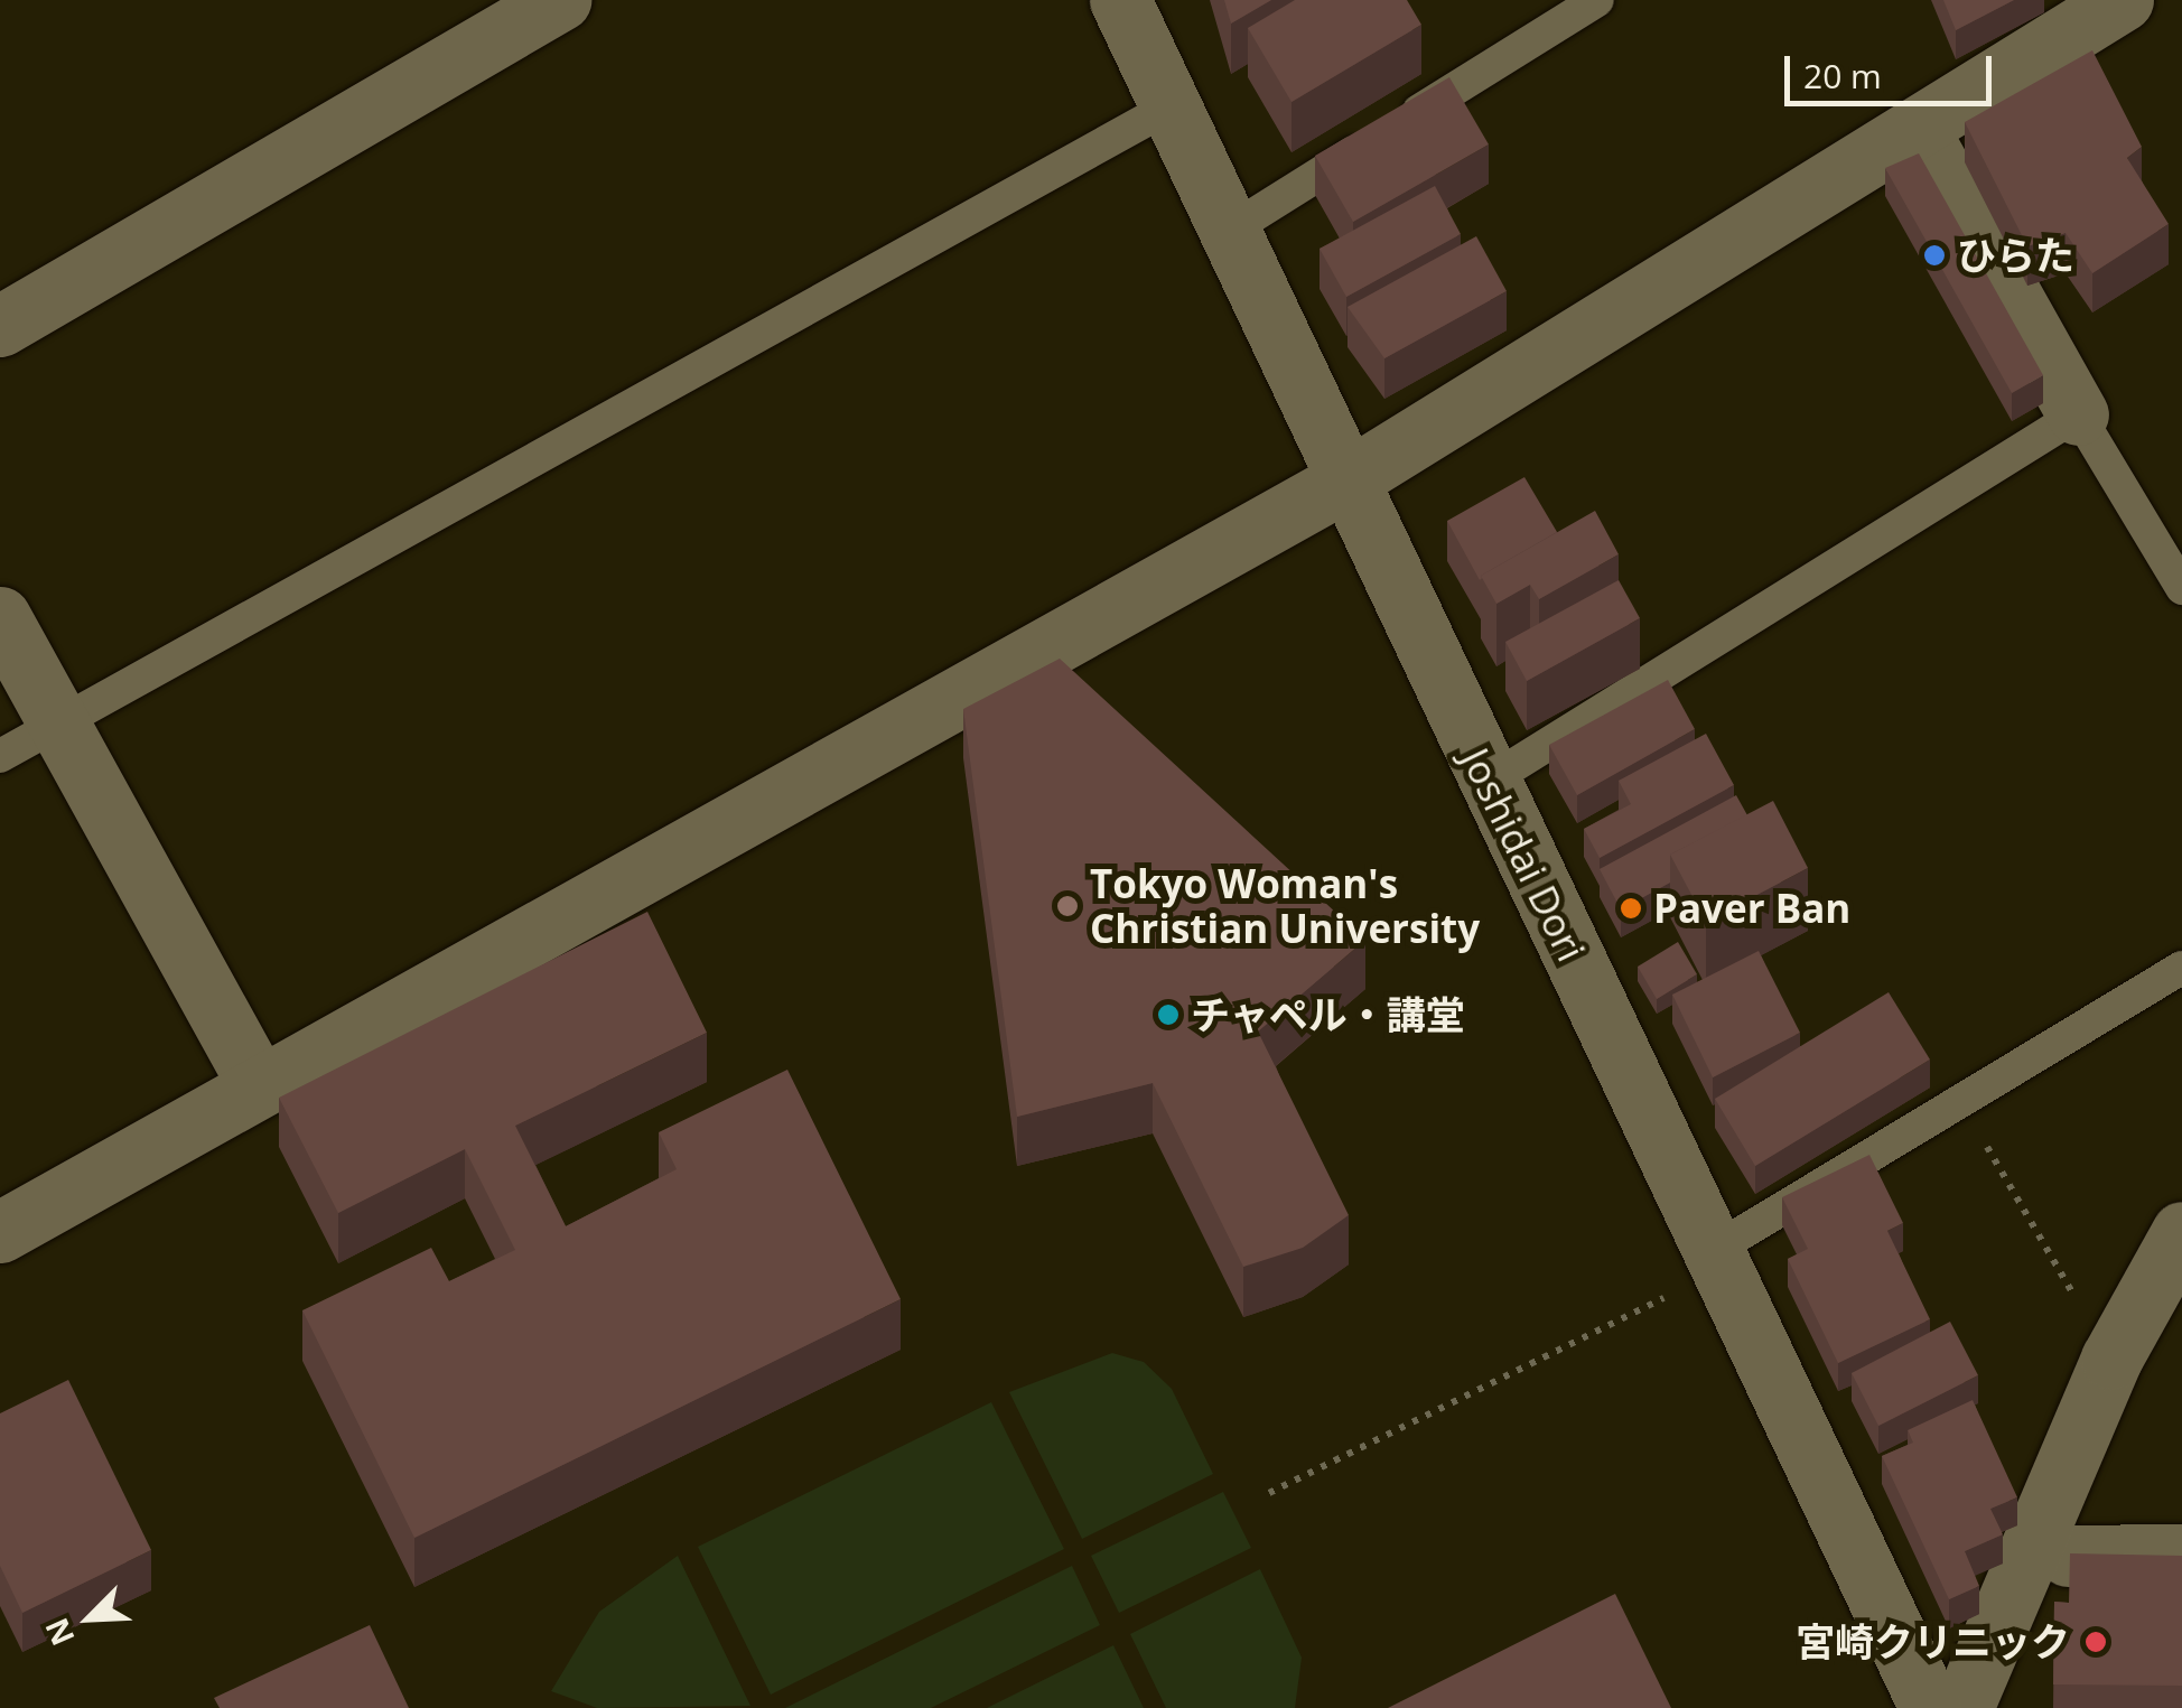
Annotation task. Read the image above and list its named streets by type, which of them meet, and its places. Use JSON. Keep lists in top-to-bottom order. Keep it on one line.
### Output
{"streets":{"street":["Joshidai Dori"]},"places":["ひらた","Tokyo Woman's Christian University","Paver Ban","チャペル・講堂","宮崎クリニック"],"scale_bar":"20 m","north":"bottom left"}
